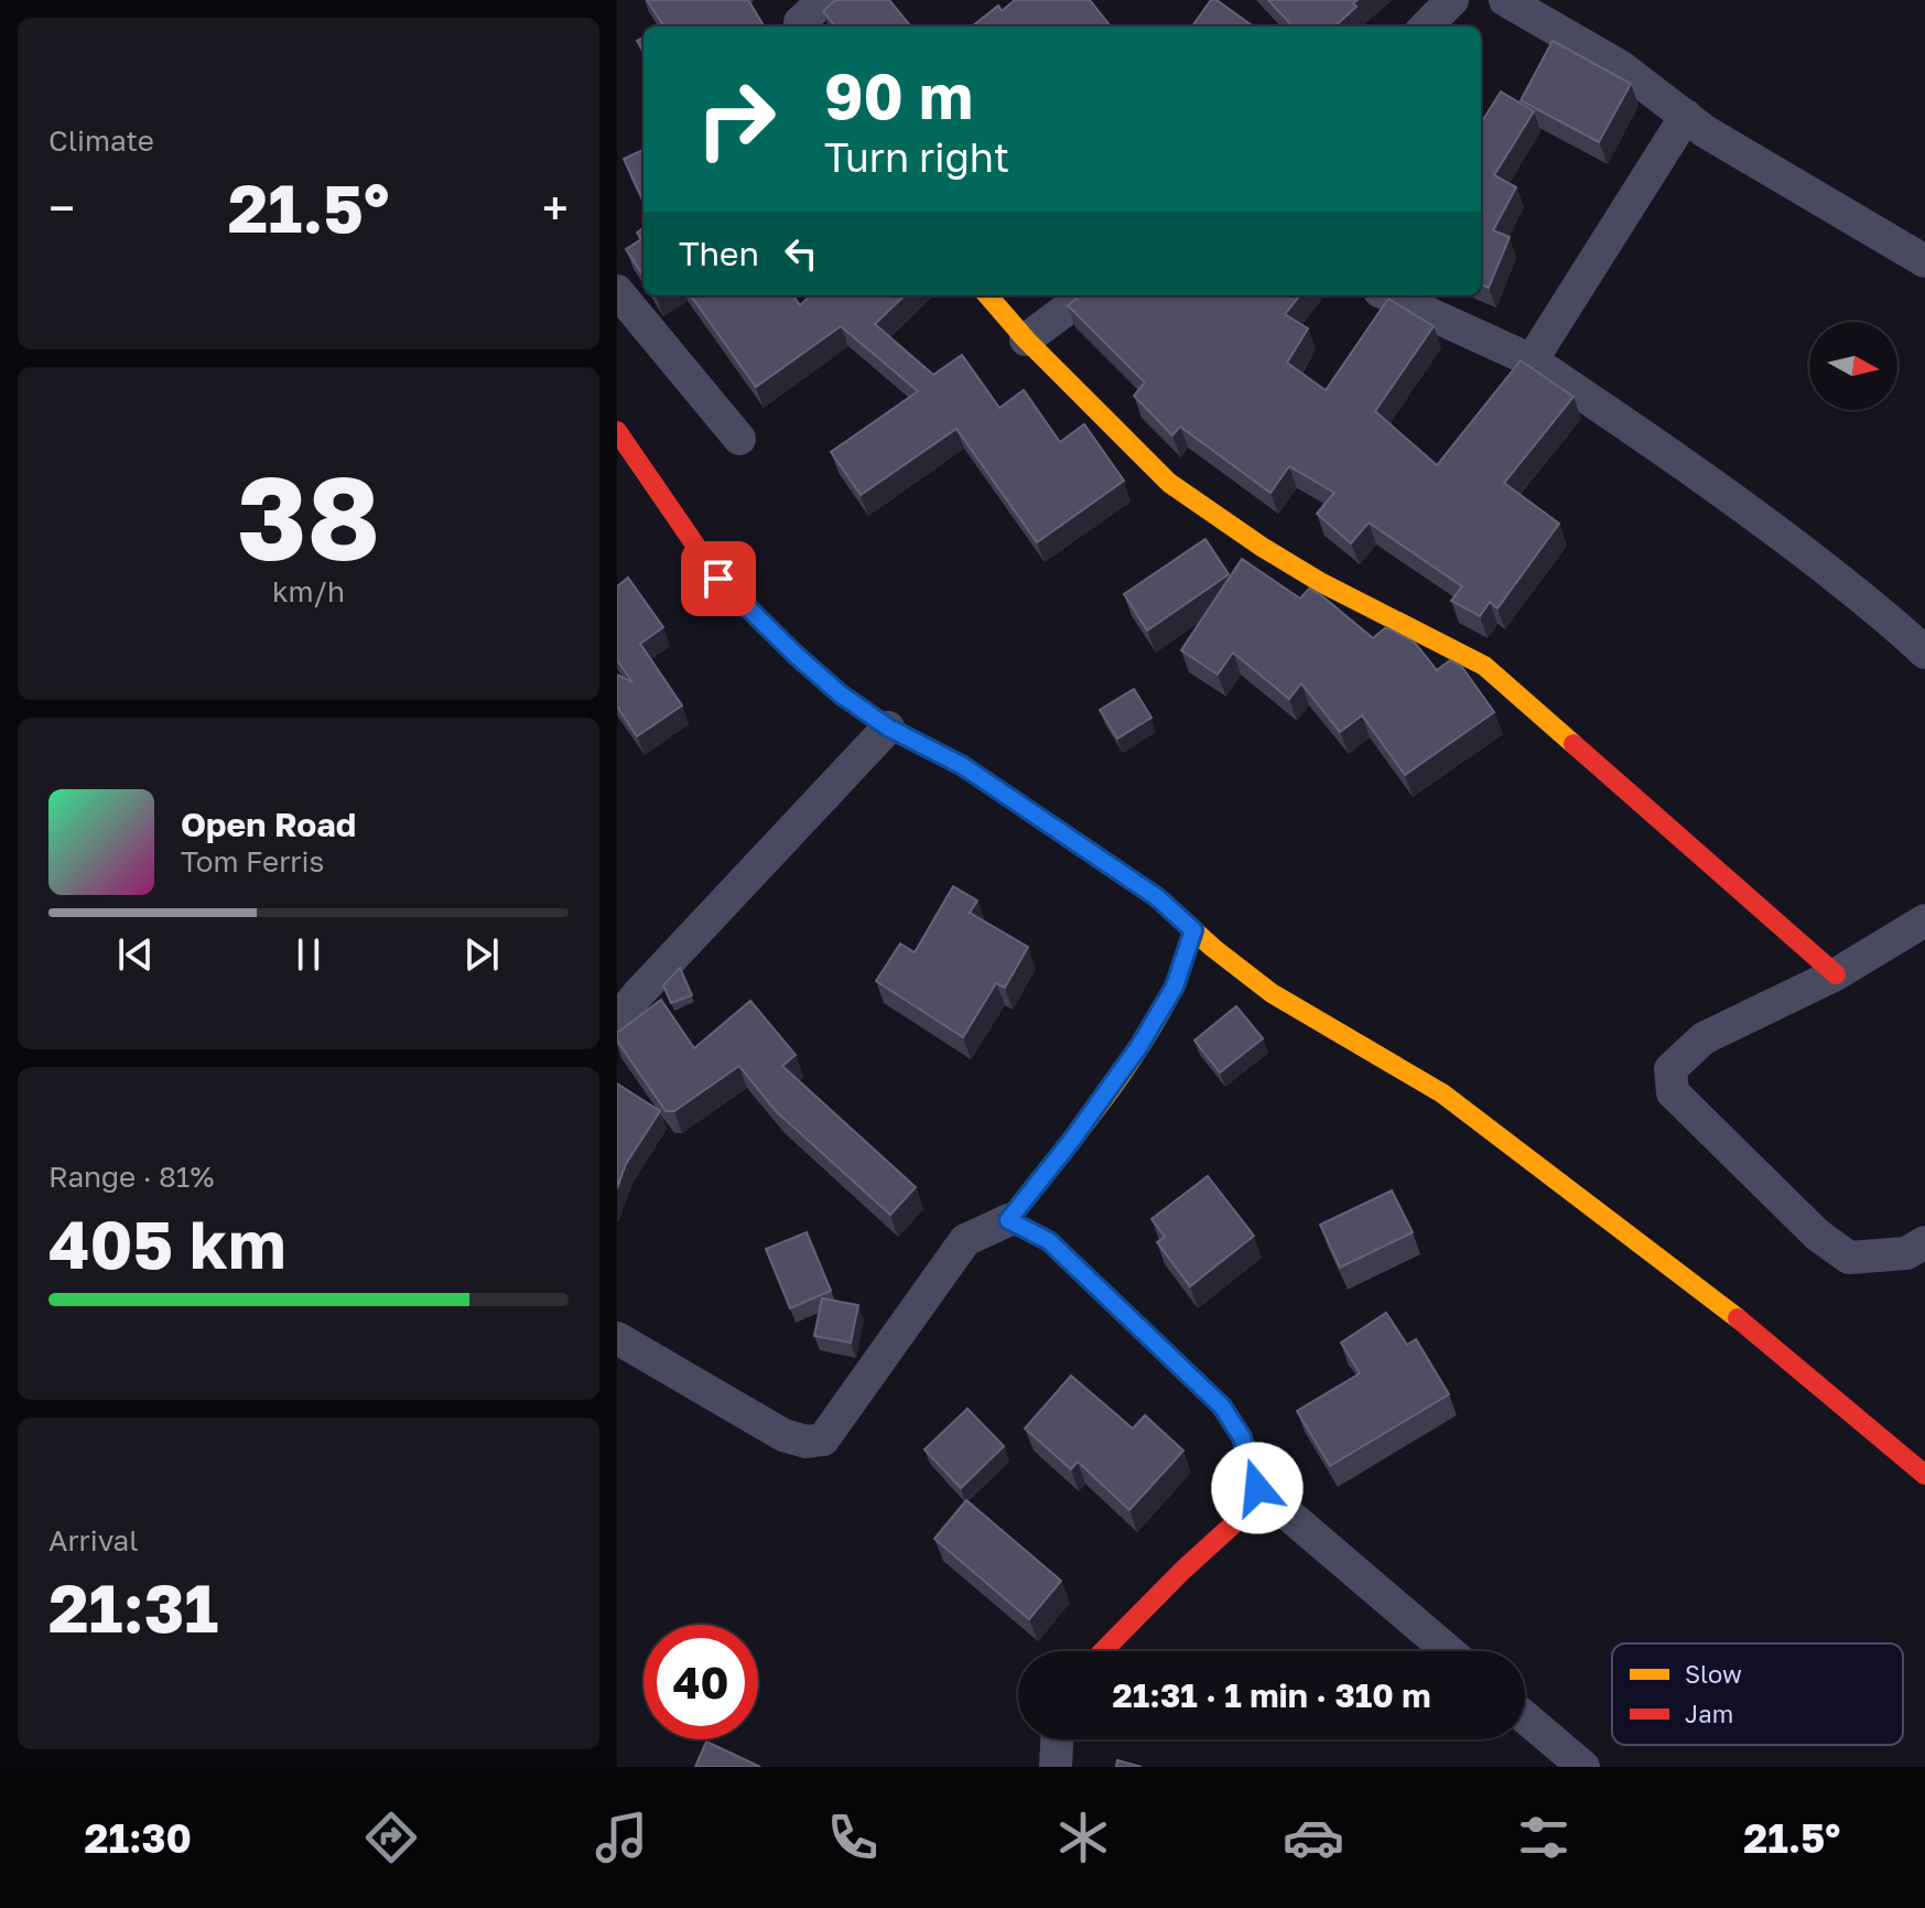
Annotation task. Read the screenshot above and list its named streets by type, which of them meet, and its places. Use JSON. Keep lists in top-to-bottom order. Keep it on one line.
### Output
{"legend":["Slow","Jam"],"north":"right","page":{"tile":["Climate",["38","km/h"],["Range · 81%","405 km"],["Arrival","21:31"]],"turn":["90 m","Turn right"],"heat":["−","21.5°","+"],"then":"Then","song":["Open Road","Tom Ferris"],"limit":"40","trip":"21:31 · 1 min · 310 m","tabs":["21:30","21.5°"]}}
